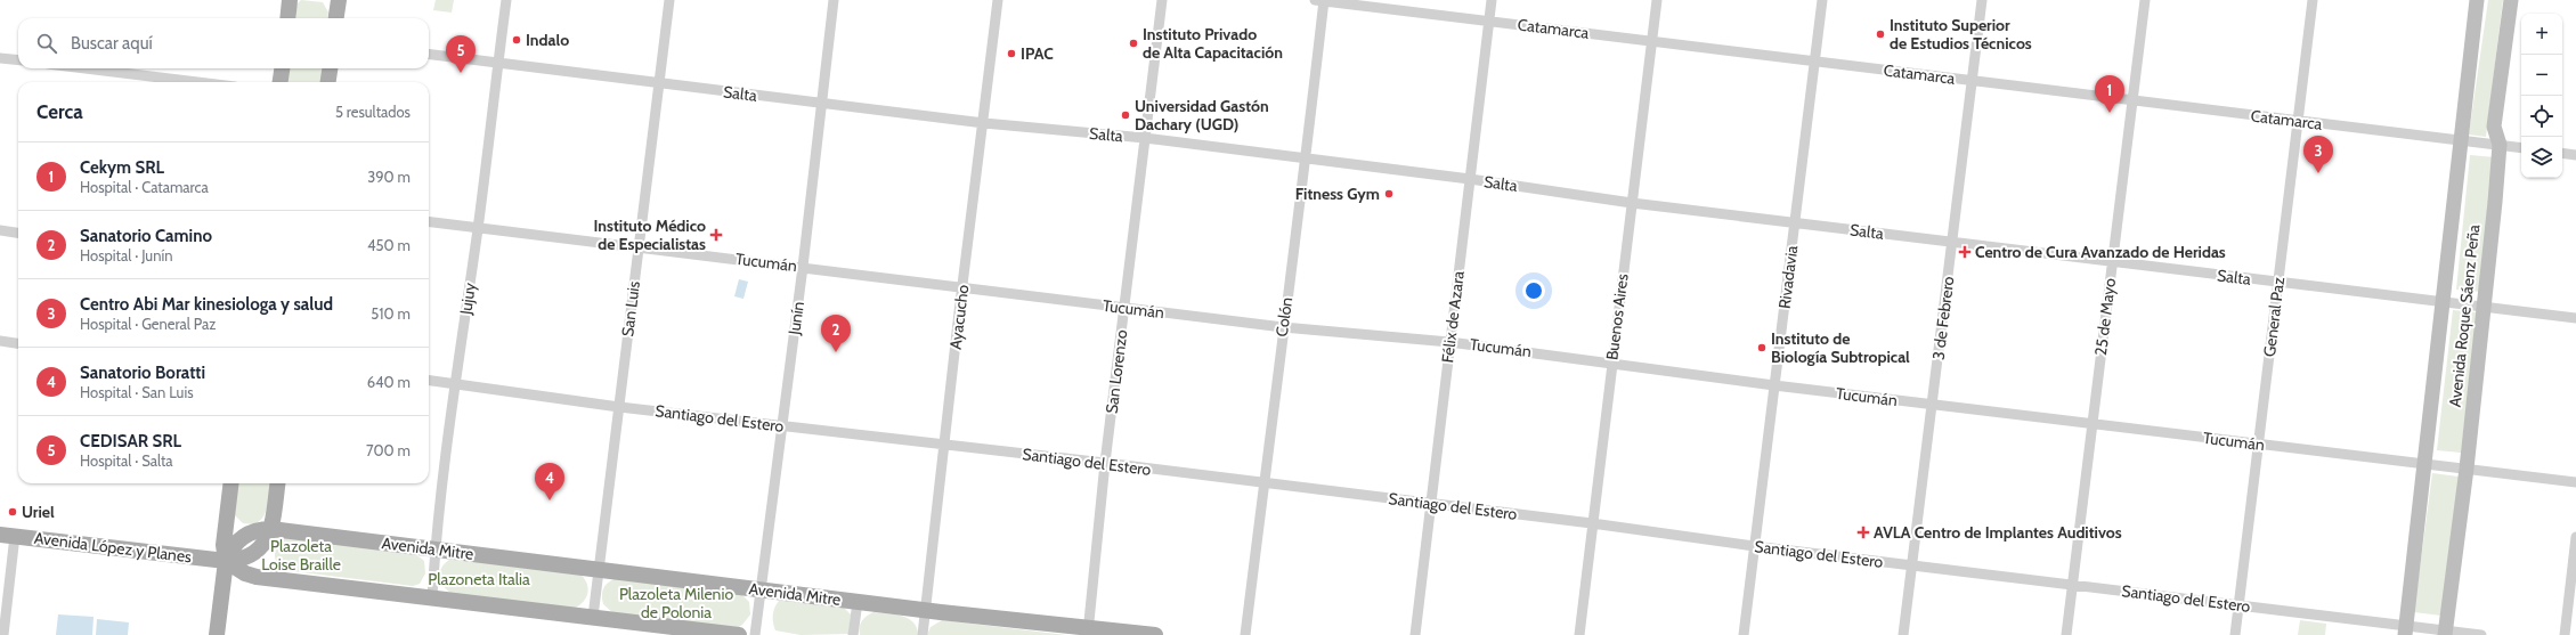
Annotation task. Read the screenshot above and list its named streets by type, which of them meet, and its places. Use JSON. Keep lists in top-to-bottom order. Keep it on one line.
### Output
{"streets":{"main road":["Avenida Roque Sáenz Peña","Avenida López y Planes","Avenida Mitre"],"street":["Catamarca","Salta","Tucumán","Rivadavia","Jujuy","San Luis","Ayacucho","Colón","Félix de Azara","Buenos Aires","25 de Mayo","General Paz","Junín","3 de Febrero","San Lorenzo","Santiago del Estero"]},"crossings":[["Catamarca","Rivadavia"],["Catamarca","Avenida Roque Sáenz Peña"],["Catamarca","Colón"],["Catamarca","Félix de Azara"],["Catamarca","Buenos Aires"],["Catamarca","25 de Mayo"],["Catamarca","General Paz"],["Catamarca","3 de Febrero"],["Salta","Rivadavia"],["Salta","Jujuy"],["Salta","San Luis"],["Salta","Avenida Roque Sáenz Peña"],["Salta","Ayacucho"],["Salta","Colón"],["Salta","Félix de Azara"],["Salta","Buenos Aires"],["Salta","25 de Mayo"],["Salta","General Paz"],["Salta","Junín"],["Salta","3 de Febrero"],["Salta","San Lorenzo"],["Tucumán","Rivadavia"],["Tucumán","Jujuy"],["Tucumán","San Luis"],["Tucumán","Avenida Roque Sáenz Peña"],["Tucumán","Ayacucho"],["Tucumán","Colón"],["Tucumán","Félix de Azara"],["Tucumán","Buenos Aires"],["Tucumán","25 de Mayo"],["Tucumán","General Paz"],["Tucumán","Junín"],["Tucumán","3 de Febrero"],["Tucumán","San Lorenzo"],["Rivadavia","Santiago del Estero"],["Jujuy","Santiago del Estero"],["Jujuy","Avenida Mitre"],["San Luis","Santiago del Estero"],["San Luis","Avenida Mitre"],["Avenida Roque Sáenz Peña","Santiago del Estero"],["Ayacucho","Santiago del Estero"],["Ayacucho","Avenida Mitre"],["Colón","Santiago del Estero"],["Félix de Azara","Santiago del Estero"],["Buenos Aires","Santiago del Estero"],["25 de Mayo","Santiago del Estero"],["General Paz","Santiago del Estero"],["Junín","Santiago del Estero"],["Junín","Avenida Mitre"],["3 de Febrero","Santiago del Estero"],["San Lorenzo","Santiago del Estero"],["San Lorenzo","Avenida Mitre"]],"parks":["Plazoleta Loise Braille","Plazoneta Italia","Plazoleta Milenio de Polonia"],"places":{"other":["Instituto Superior de Estudios Técnicos","Indalo","Instituto Privado de Alta Capacitación","IPAC","Universidad Gastón Dachary (UGD)","Fitness Gym","Instituto de Biología Subtropical","Uriel"],"health":["Instituto Médico de Especialistas","Centro de Cura Avanzado de Heridas","AVLA Centro de Implantes Auditivos"]},"page":{"map_buttons":["+","−"],"search":"Buscar aquí","pins":["5","1","3","2","4"],"heading":["Cerca","5 resultados"],"list":[{"mark":"1","name":"Cekym SRL","note":"Hospital · Catamarca","value":"390 m"},{"mark":"2","name":"Sanatorio Camino","note":"Hospital · Junín","value":"450 m"},{"mark":"3","name":"Centro Abi Mar kinesiologa y salud","note":"Hospital · General Paz","value":"510 m"},{"mark":"4","name":"Sanatorio Boratti","note":"Hospital · San Luis","value":"640 m"},{"mark":"5","name":"CEDISAR SRL","note":"Hospital · Salta","value":"700 m"}]}}
